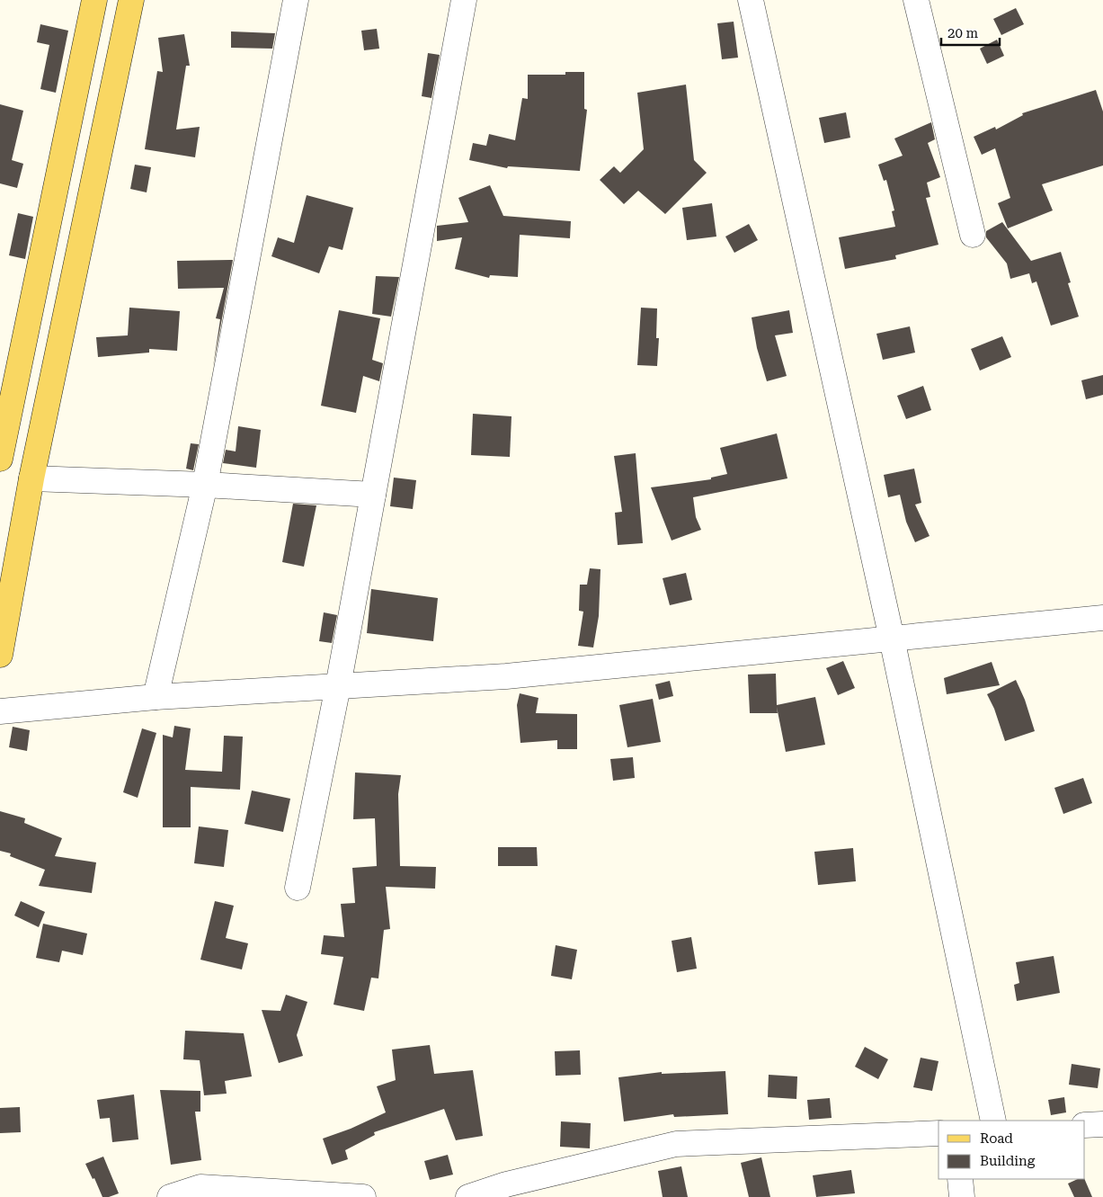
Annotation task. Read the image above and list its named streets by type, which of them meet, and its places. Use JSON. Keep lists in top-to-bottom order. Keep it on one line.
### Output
{"legend":["Road","Building"],"scale_bar":"20 m"}
